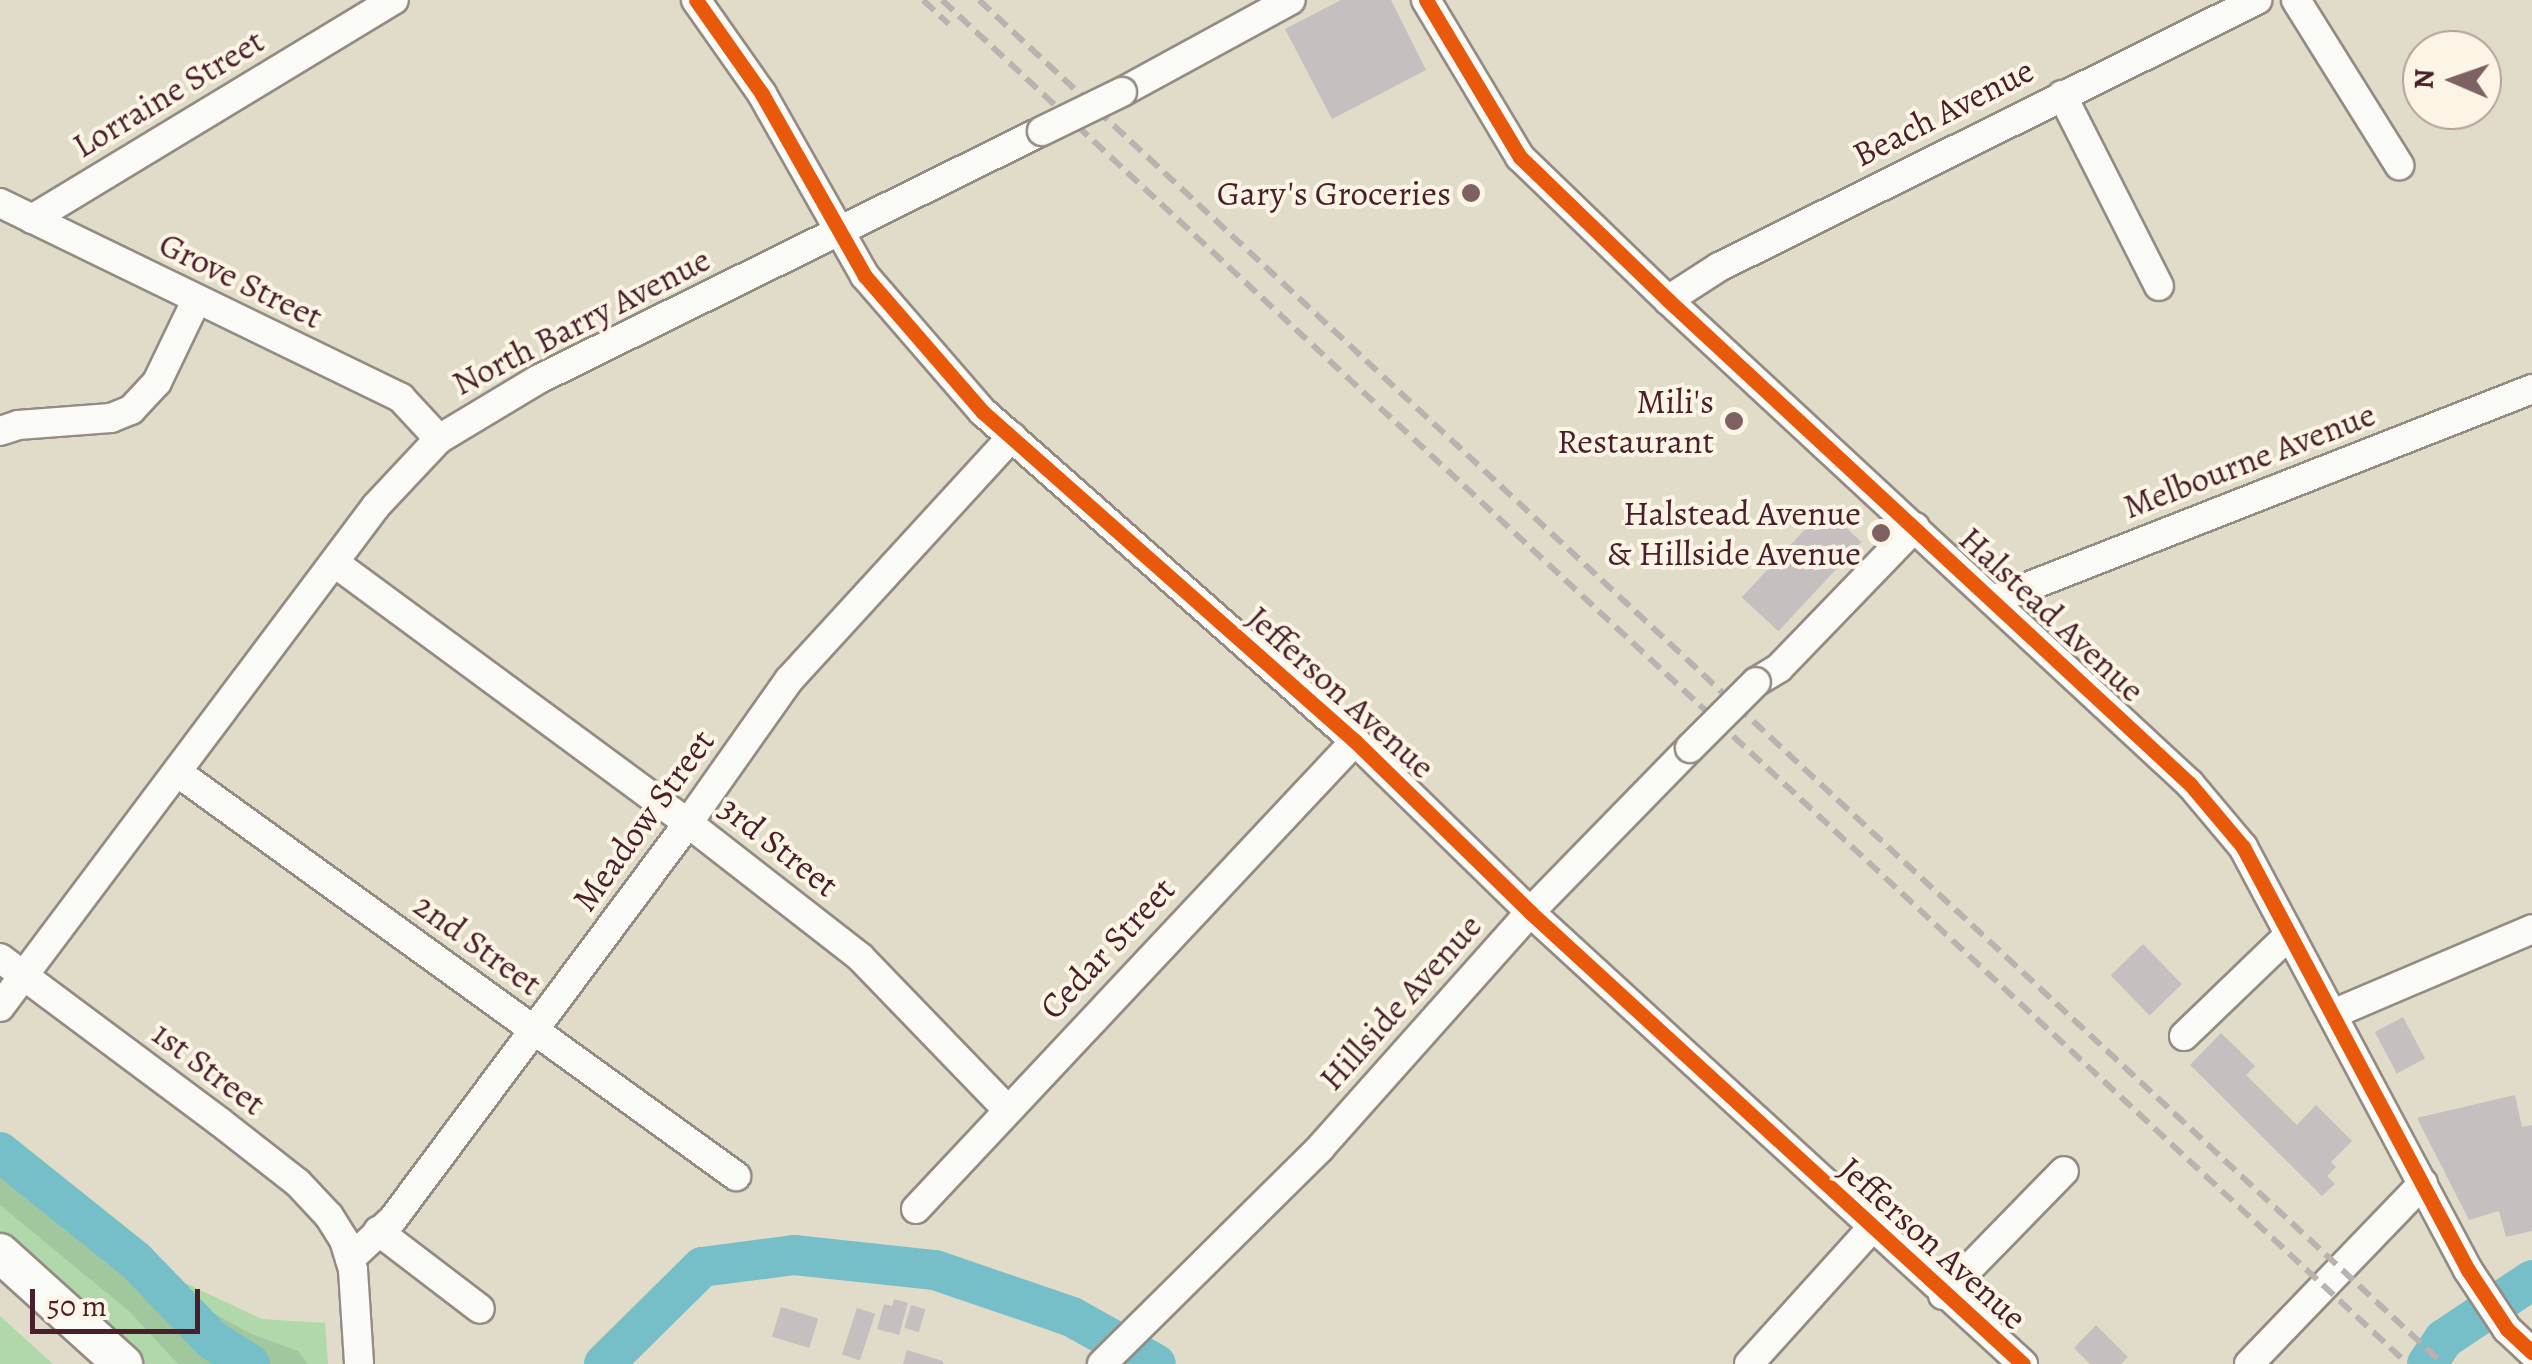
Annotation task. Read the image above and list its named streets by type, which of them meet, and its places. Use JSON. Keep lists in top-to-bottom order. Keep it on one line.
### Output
{"streets":{"street":["Lorraine Street","Beach Avenue","Grove Street","North Barry Avenue","Melbourne Avenue","Halstead Avenue","Jefferson Avenue","Meadow Street","3rd Street","2nd Street","Cedar Street","Hillside Avenue","1st Street"]},"crossings":[["Lorraine Street","Grove Street"],["Beach Avenue","Halstead Avenue"],["Grove Street","North Barry Avenue"],["North Barry Avenue","Jefferson Avenue"],["North Barry Avenue","3rd Street"],["North Barry Avenue","2nd Street"],["North Barry Avenue","1st Street"],["Melbourne Avenue","Halstead Avenue"],["Halstead Avenue","Hillside Avenue"],["Jefferson Avenue","Meadow Street"],["Jefferson Avenue","Cedar Street"],["Jefferson Avenue","Hillside Avenue"],["Meadow Street","3rd Street"],["Meadow Street","2nd Street"],["Meadow Street","1st Street"],["3rd Street","Cedar Street"]],"places":["Gary's Groceries","Mili's Restaurant","Halstead Avenue & Hillside Avenue"],"scale_bar":"50 m","north":"left"}
